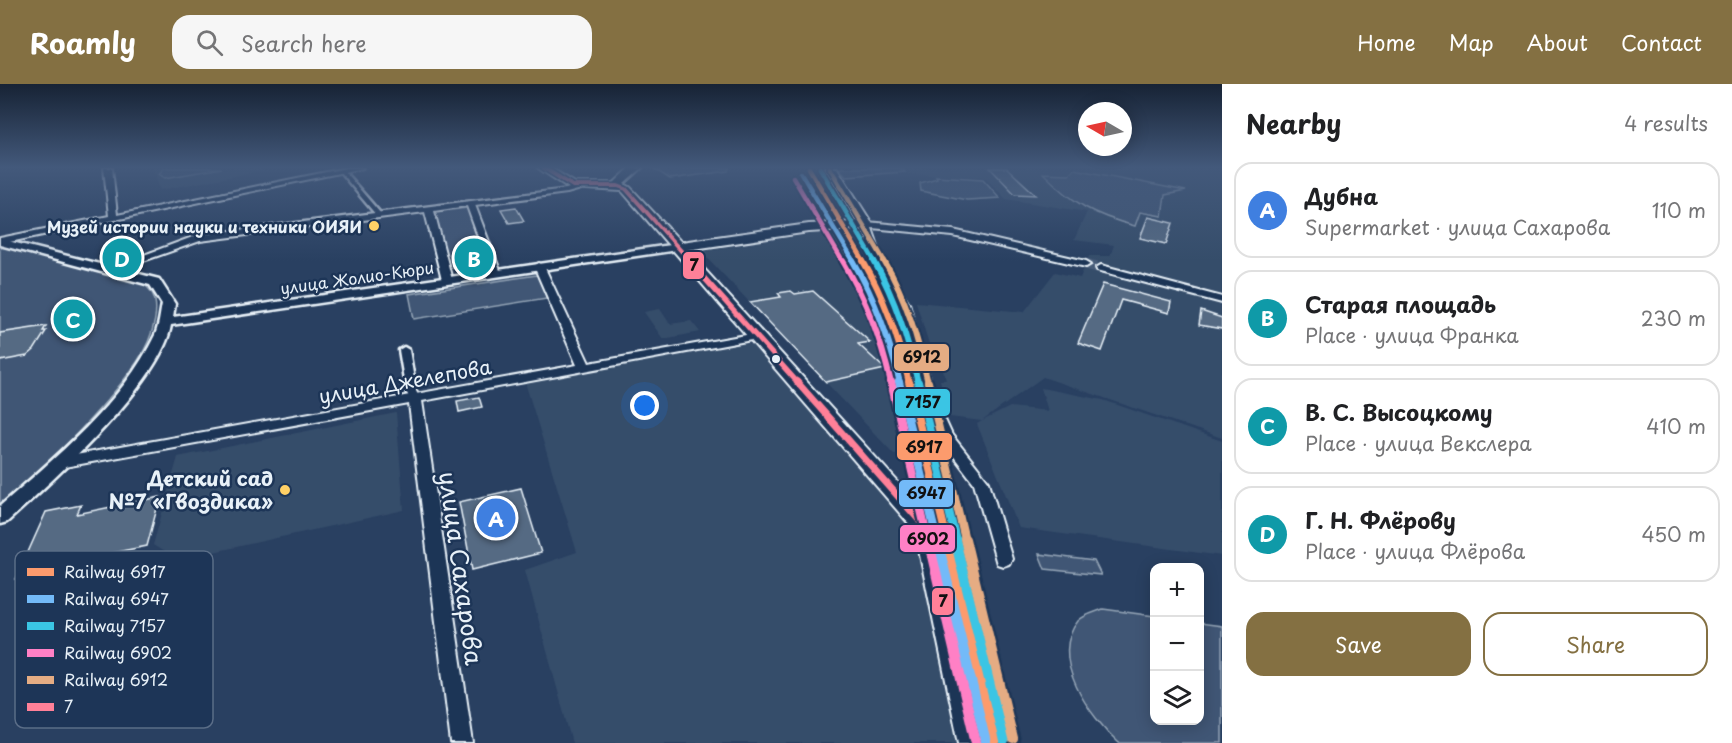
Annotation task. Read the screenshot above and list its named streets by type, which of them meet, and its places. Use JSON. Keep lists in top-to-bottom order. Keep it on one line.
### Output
{"streets":{"main road":["улица Жолио-Кюри"],"street":["улица Джелепова","улица Сахарова"]},"crossings":[["улица Джелепова","улица Сахарова"]],"places":["Музей истории науки и техники ОИЯИ","Детский сад №7 «Гвоздика»"],"lines":["rail line 6917","rail line 6947","rail line 7157","rail line 6902","rail line 6912","transit line 7"],"legend":["Railway 6917","Railway 6947","Railway 7157","Railway 6902","Railway 6912","7"],"north":"left","page":{"header":"Roamly","search":"Search here","nav":["Home","Map","About","Contact"],"heading":["Nearby","4 results"],"list":[{"mark":"A","name":"Дубна","note":"Supermarket · улица Сахарова","value":"110 m"},{"mark":"B","name":"Старая площадь","note":"Place · улица Франка","value":"230 m"},{"mark":"C","name":"В. С. Высоцкому","note":"Place · улица Векслера","value":"410 m"},{"mark":"D","name":"Г. Н. Флёрову","note":"Place · улица Флёрова","value":"450 m"}],"pins":["B","D","C","A"],"map_buttons":["+","−"],"buttons":["Save","Share"]}}
